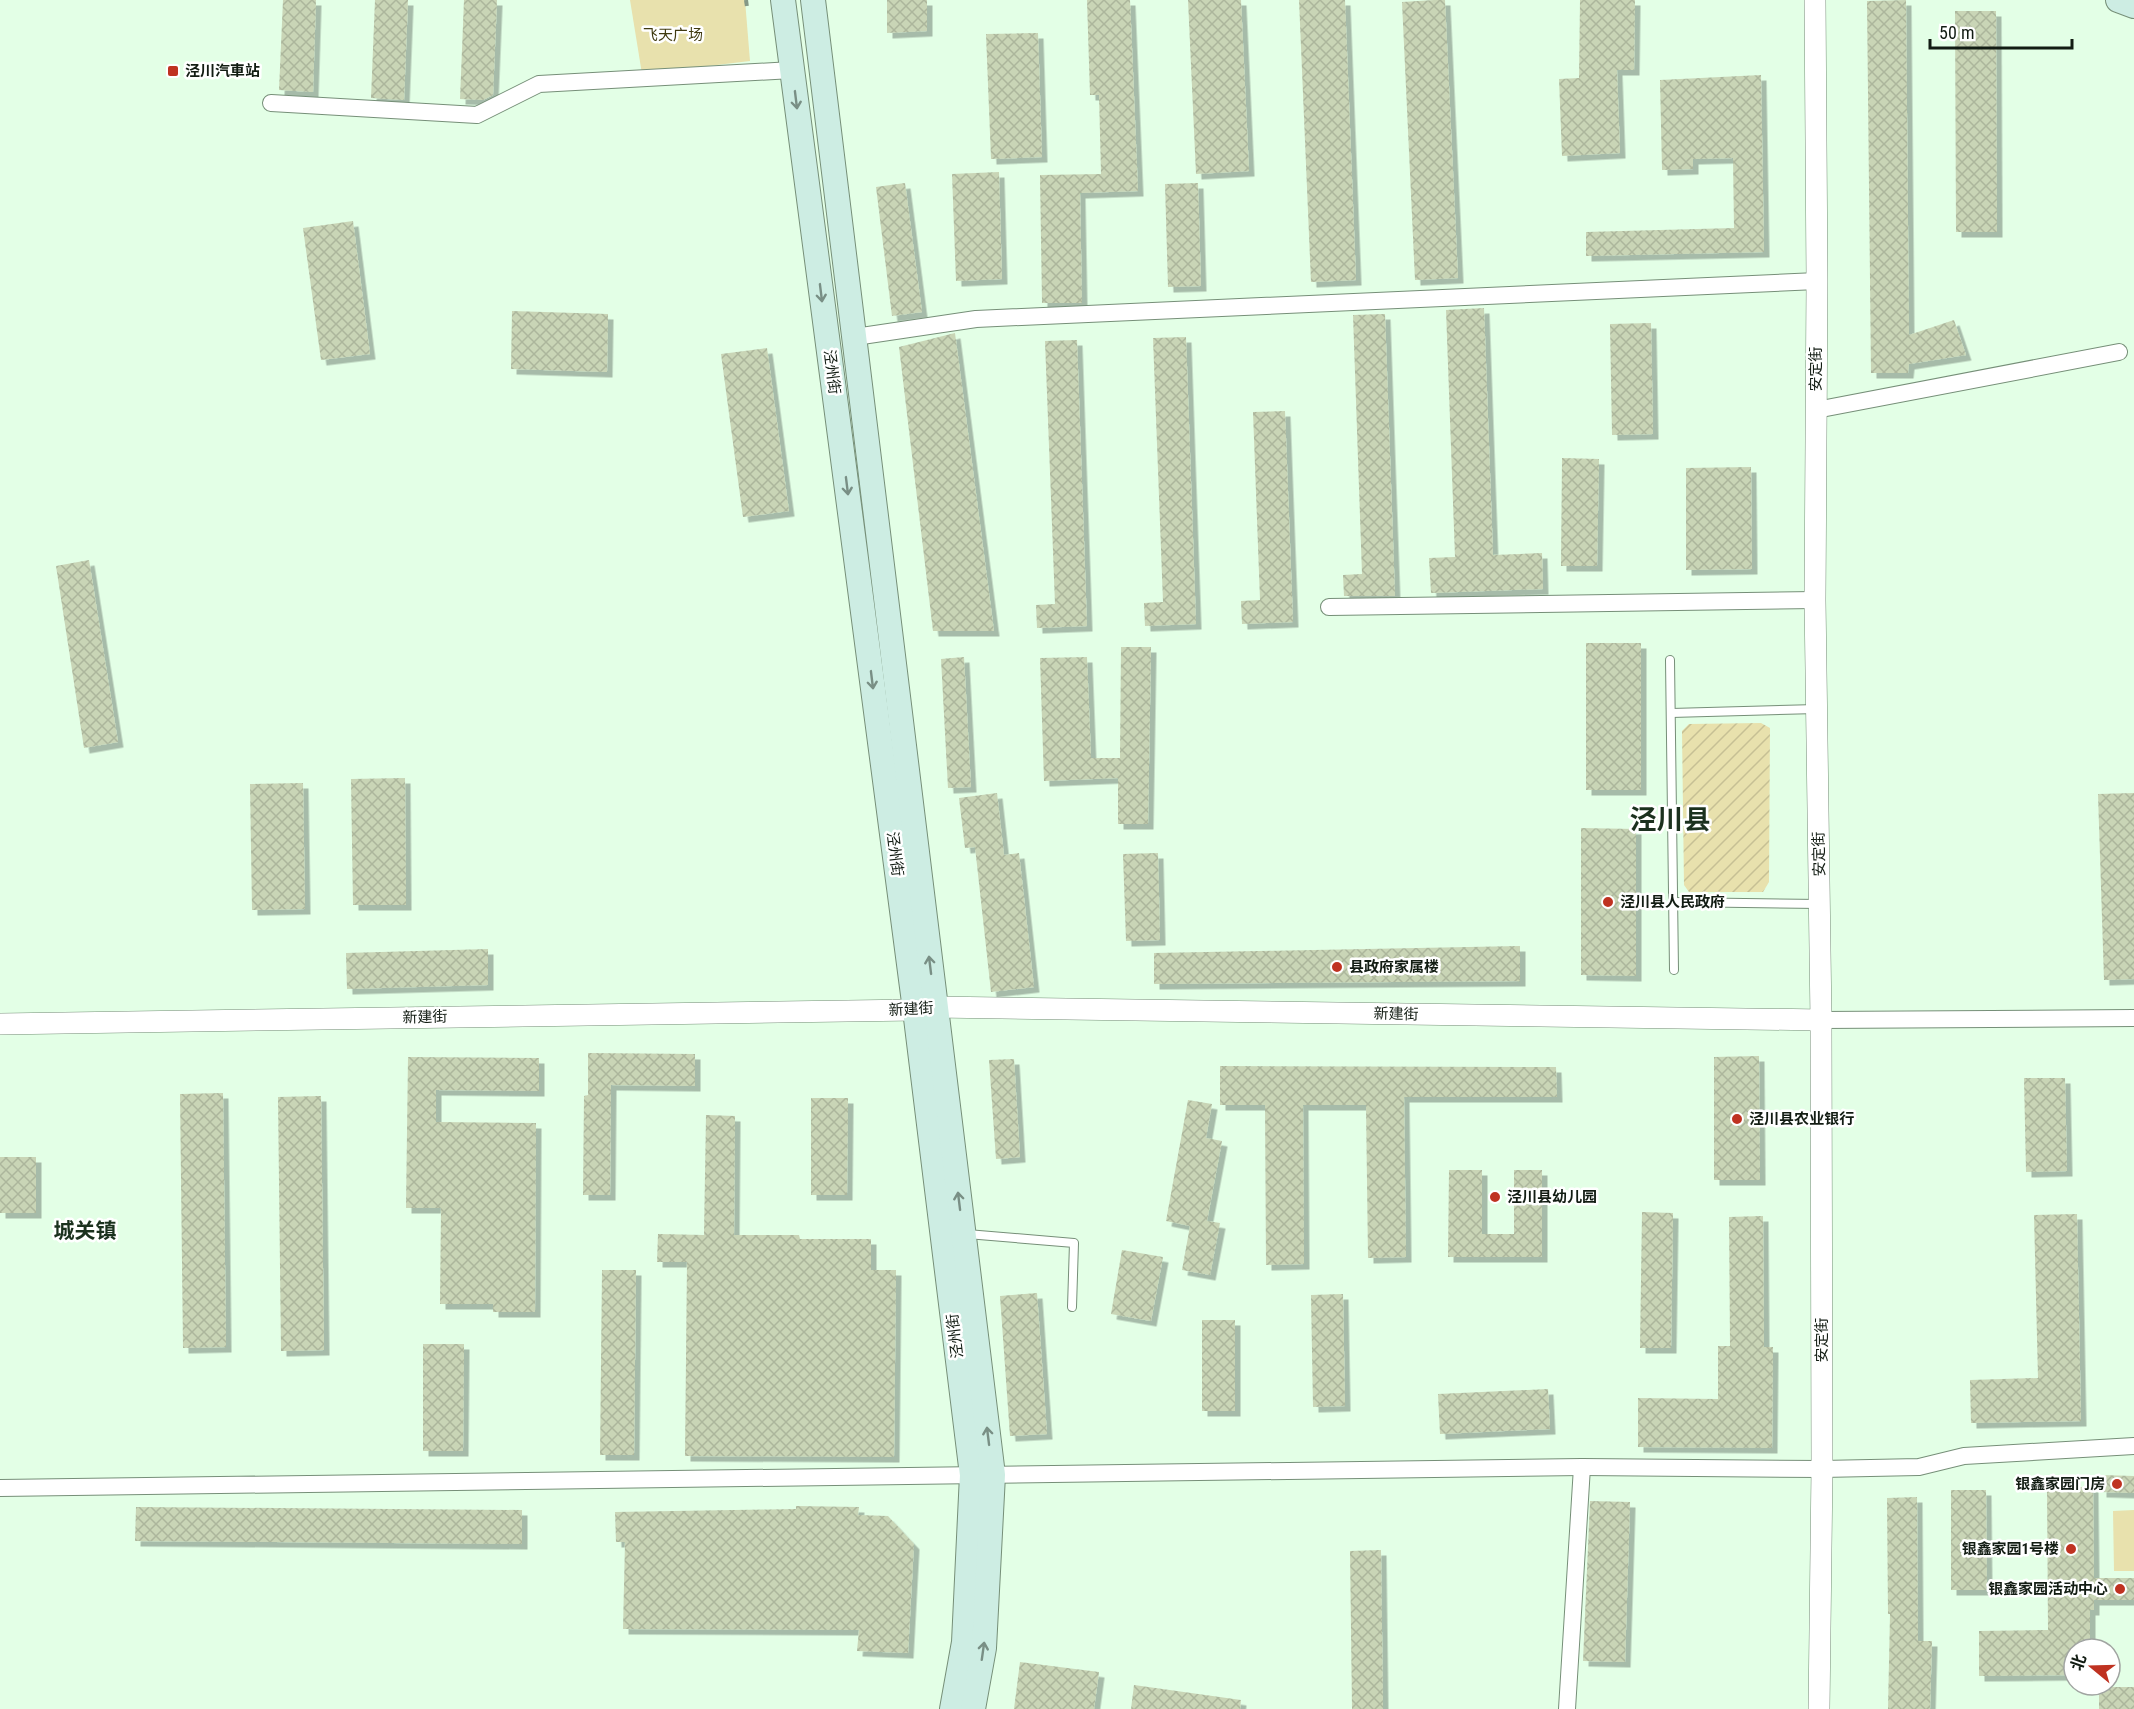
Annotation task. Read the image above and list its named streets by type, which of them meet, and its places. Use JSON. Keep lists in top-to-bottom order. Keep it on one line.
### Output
{"streets":{"main road":["泾州街"],"street":["安定街","新建街"]},"crossings":[["安定街","新建街"],["泾州街","新建街"]],"districts":["泾川县","城关镇"],"parks":["飞天广场"],"places":{"transit":["泾川汽車站"],"other":["泾川县人民政府","县政府家属楼","泾川县农业银行","泾川县幼儿园","银鑫家园门房","银鑫家园1号楼","银鑫家园活动中心"]},"scale_bar":"50 m","north":"left"}
